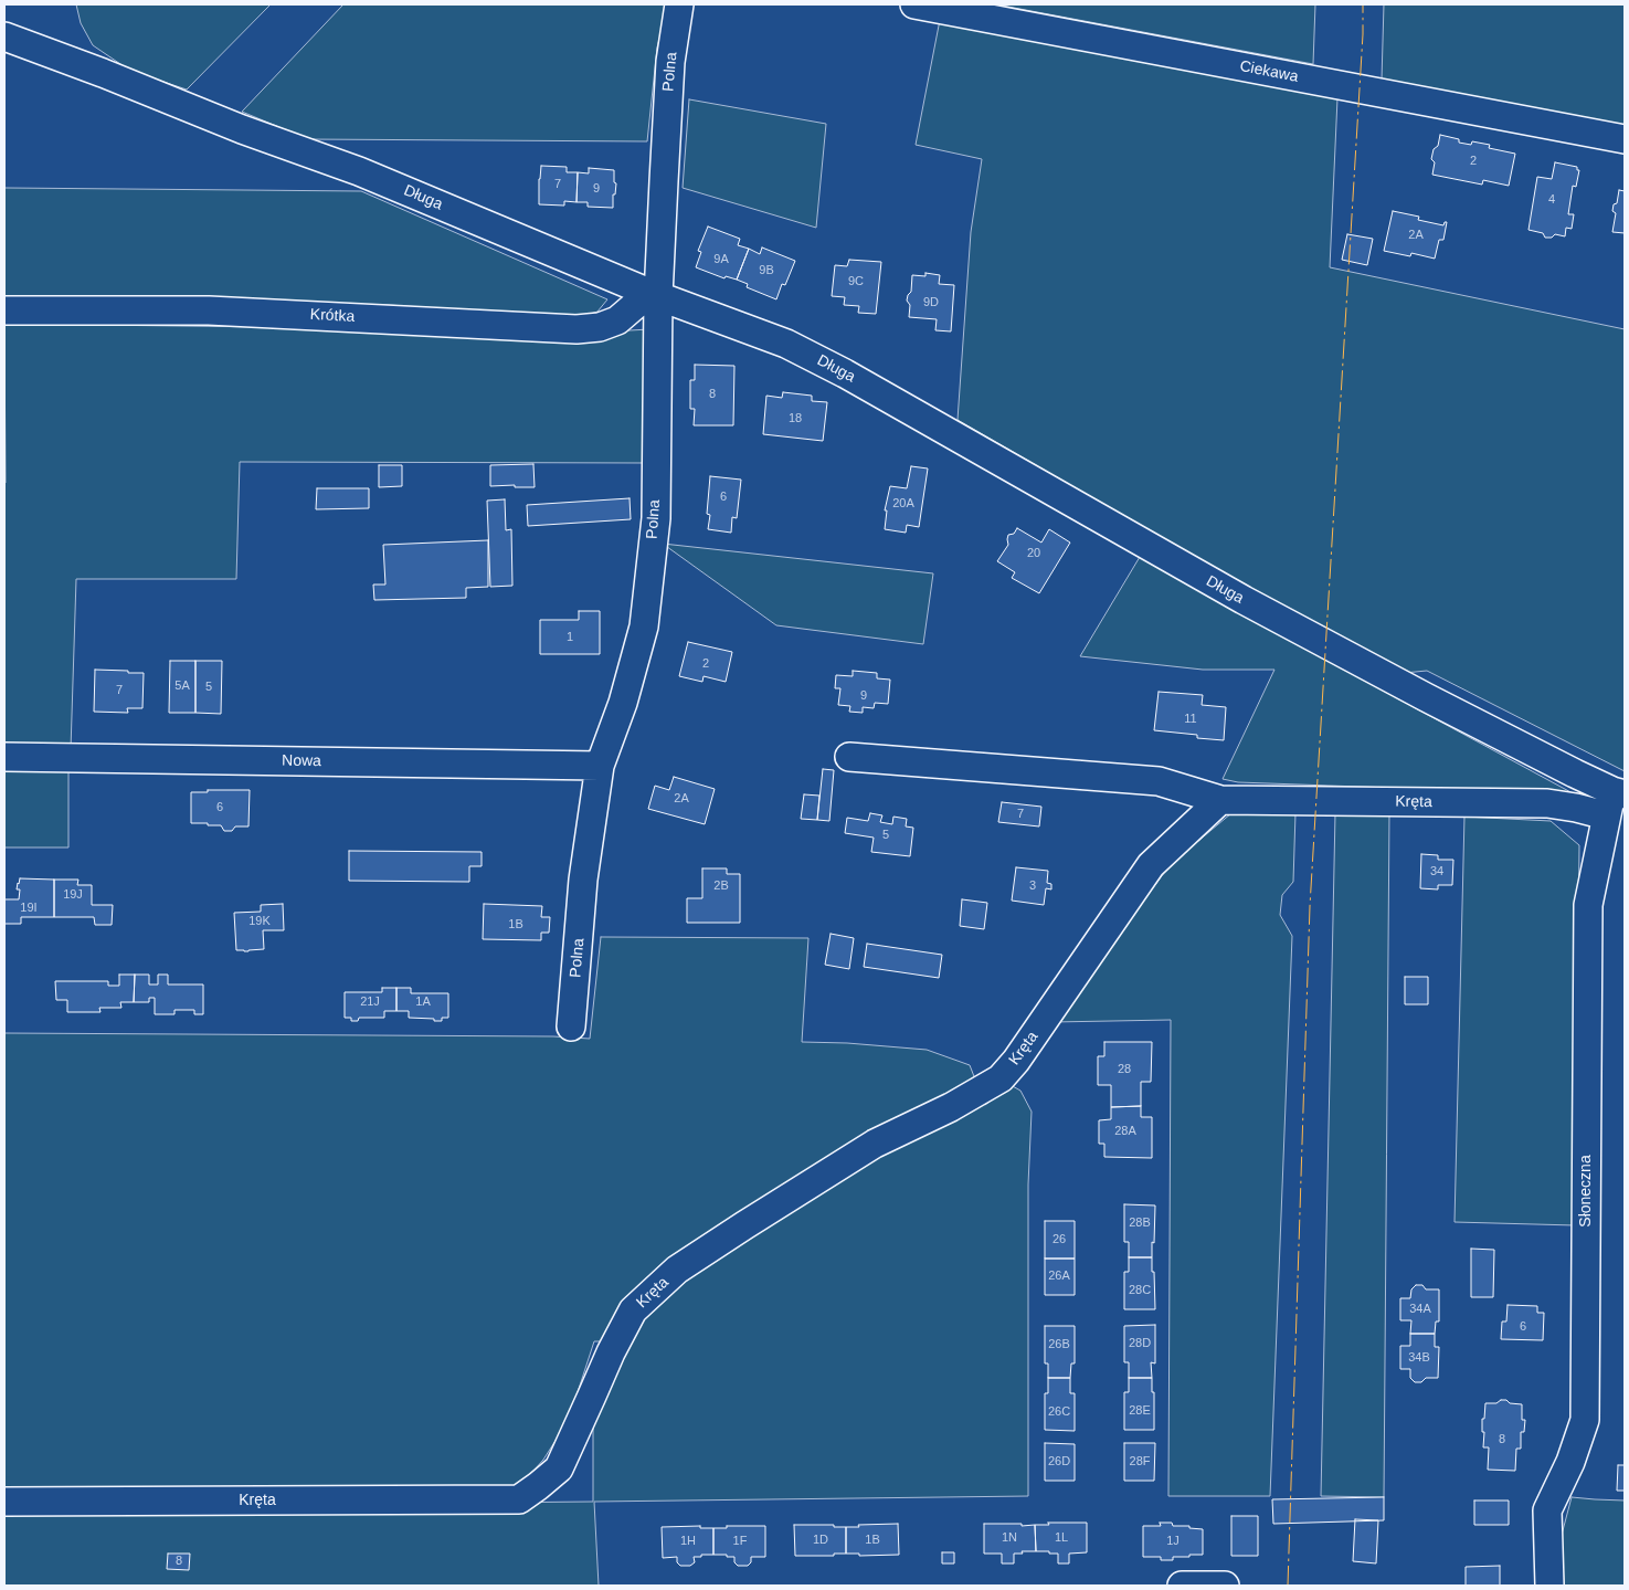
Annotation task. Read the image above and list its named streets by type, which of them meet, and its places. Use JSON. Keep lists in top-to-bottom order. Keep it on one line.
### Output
{"streets":{"street":["Polna","Ciekawa","Długa","Krótka","Nowa","Kręta","Słoneczna"]},"crossings":[["Polna","Długa"],["Polna","Krótka"],["Polna","Nowa"],["Długa","Krótka"],["Długa","Kręta"],["Długa","Słoneczna"],["Kręta","Słoneczna"]],"house_numbers":["2","7","9","4","2A","9A","9B","9C","9D","8","18","6","20A","20","1","2","5A","5","7","9","11","2A","6","7","5","34","2B","3","19J","19I","19K","1B","21J","1A","28","28A","28B","26","26A","28C","34A","6","28D","26B","34B","28E","26C","8","26D","28F","1N","1L","1D","1B","1H","1F","1J","8"]}
